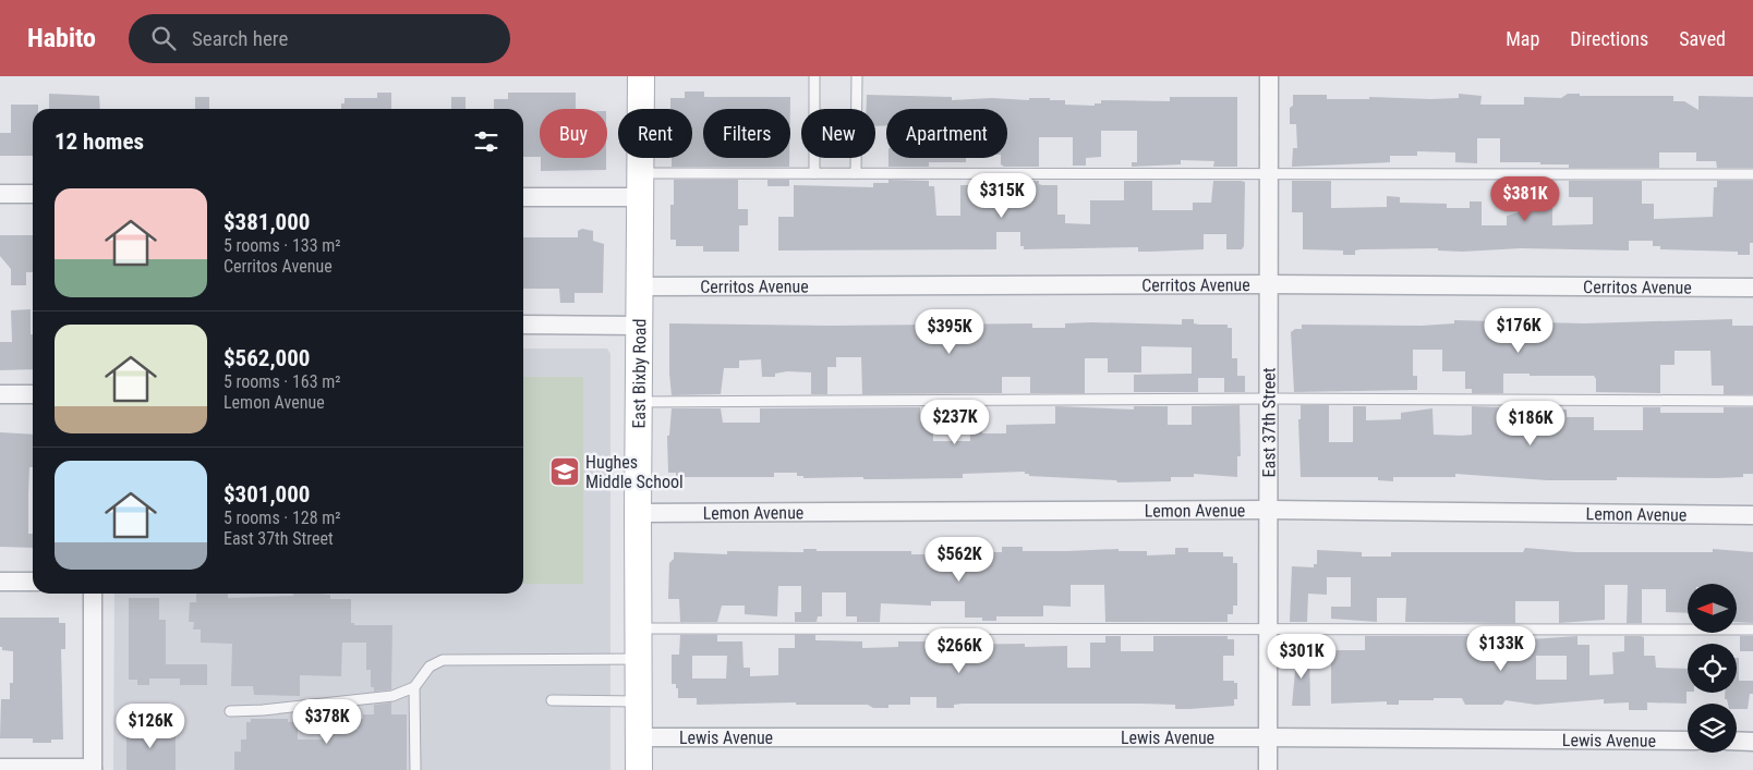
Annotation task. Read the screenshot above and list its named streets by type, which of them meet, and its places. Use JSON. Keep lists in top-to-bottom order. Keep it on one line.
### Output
{"streets":{"street":["Cerritos Avenue","East Bixby Road","East 37th Street","Lemon Avenue","Lewis Avenue"]},"crossings":[["Cerritos Avenue","East Bixby Road"],["Cerritos Avenue","East 37th Street"],["East Bixby Road","Lemon Avenue"],["East Bixby Road","Lewis Avenue"],["East 37th Street","Lemon Avenue"],["East 37th Street","Lewis Avenue"]],"places":{"school or university":["Hughes Middle School"]},"north":"left","page":{"header":"Habito","search":"Search here","nav":["Map","Directions","Saved"],"chip":["Buy","Rent","Filters","New","Apartment"],"heading":"12 homes","price":["$315K","$381K","$176K","$395K","$237K","$186K","$562K","$133K","$266K","$301K","$378K","$126K"],"list":[{"name":"$381,000","note":"5 rooms · 133 m² · Cerritos Avenue"},{"name":"$562,000","note":"5 rooms · 163 m² · Lemon Avenue"},{"name":"$301,000","note":"5 rooms · 128 m² · East 37th Street"}]}}
